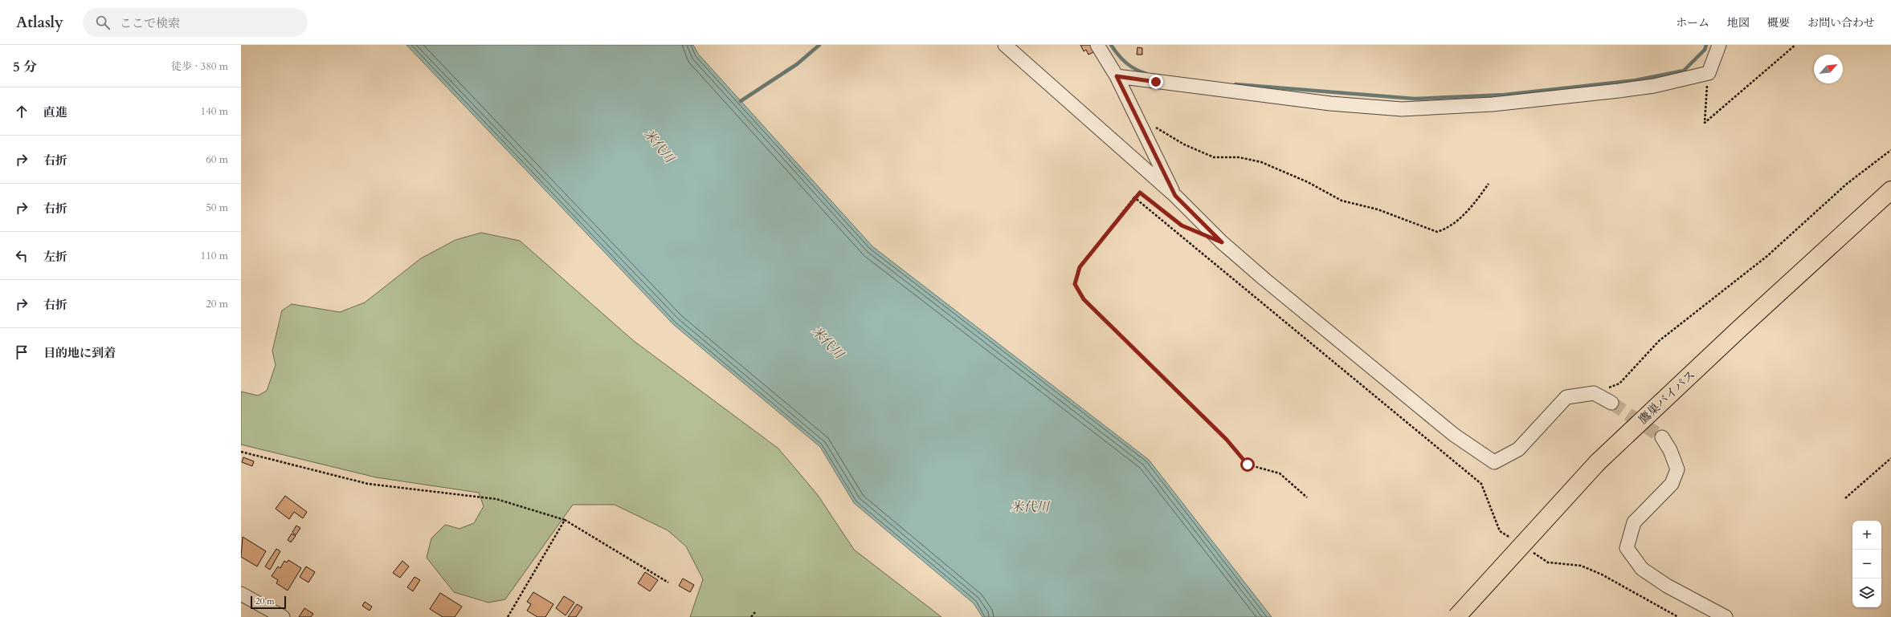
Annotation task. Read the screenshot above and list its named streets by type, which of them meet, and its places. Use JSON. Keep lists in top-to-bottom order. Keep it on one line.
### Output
{"streets":{"highway":["鷹巣バイパス"]},"water":["米代川"],"scale_bar":"20 m","north":"top right","page":{"header":"Atlasly","search":"ここで検索","nav":["ホーム","地図","概要","お問い合わせ"],"heading":["5 分","徒歩 · 380 m"],"list":[["直進","140 m"],["右折","60 m"],["右折","50 m"],["左折","110 m"],["右折","20 m"],"目的地に到着"],"map_buttons":["+","−"],"scale":"20 m"}}
